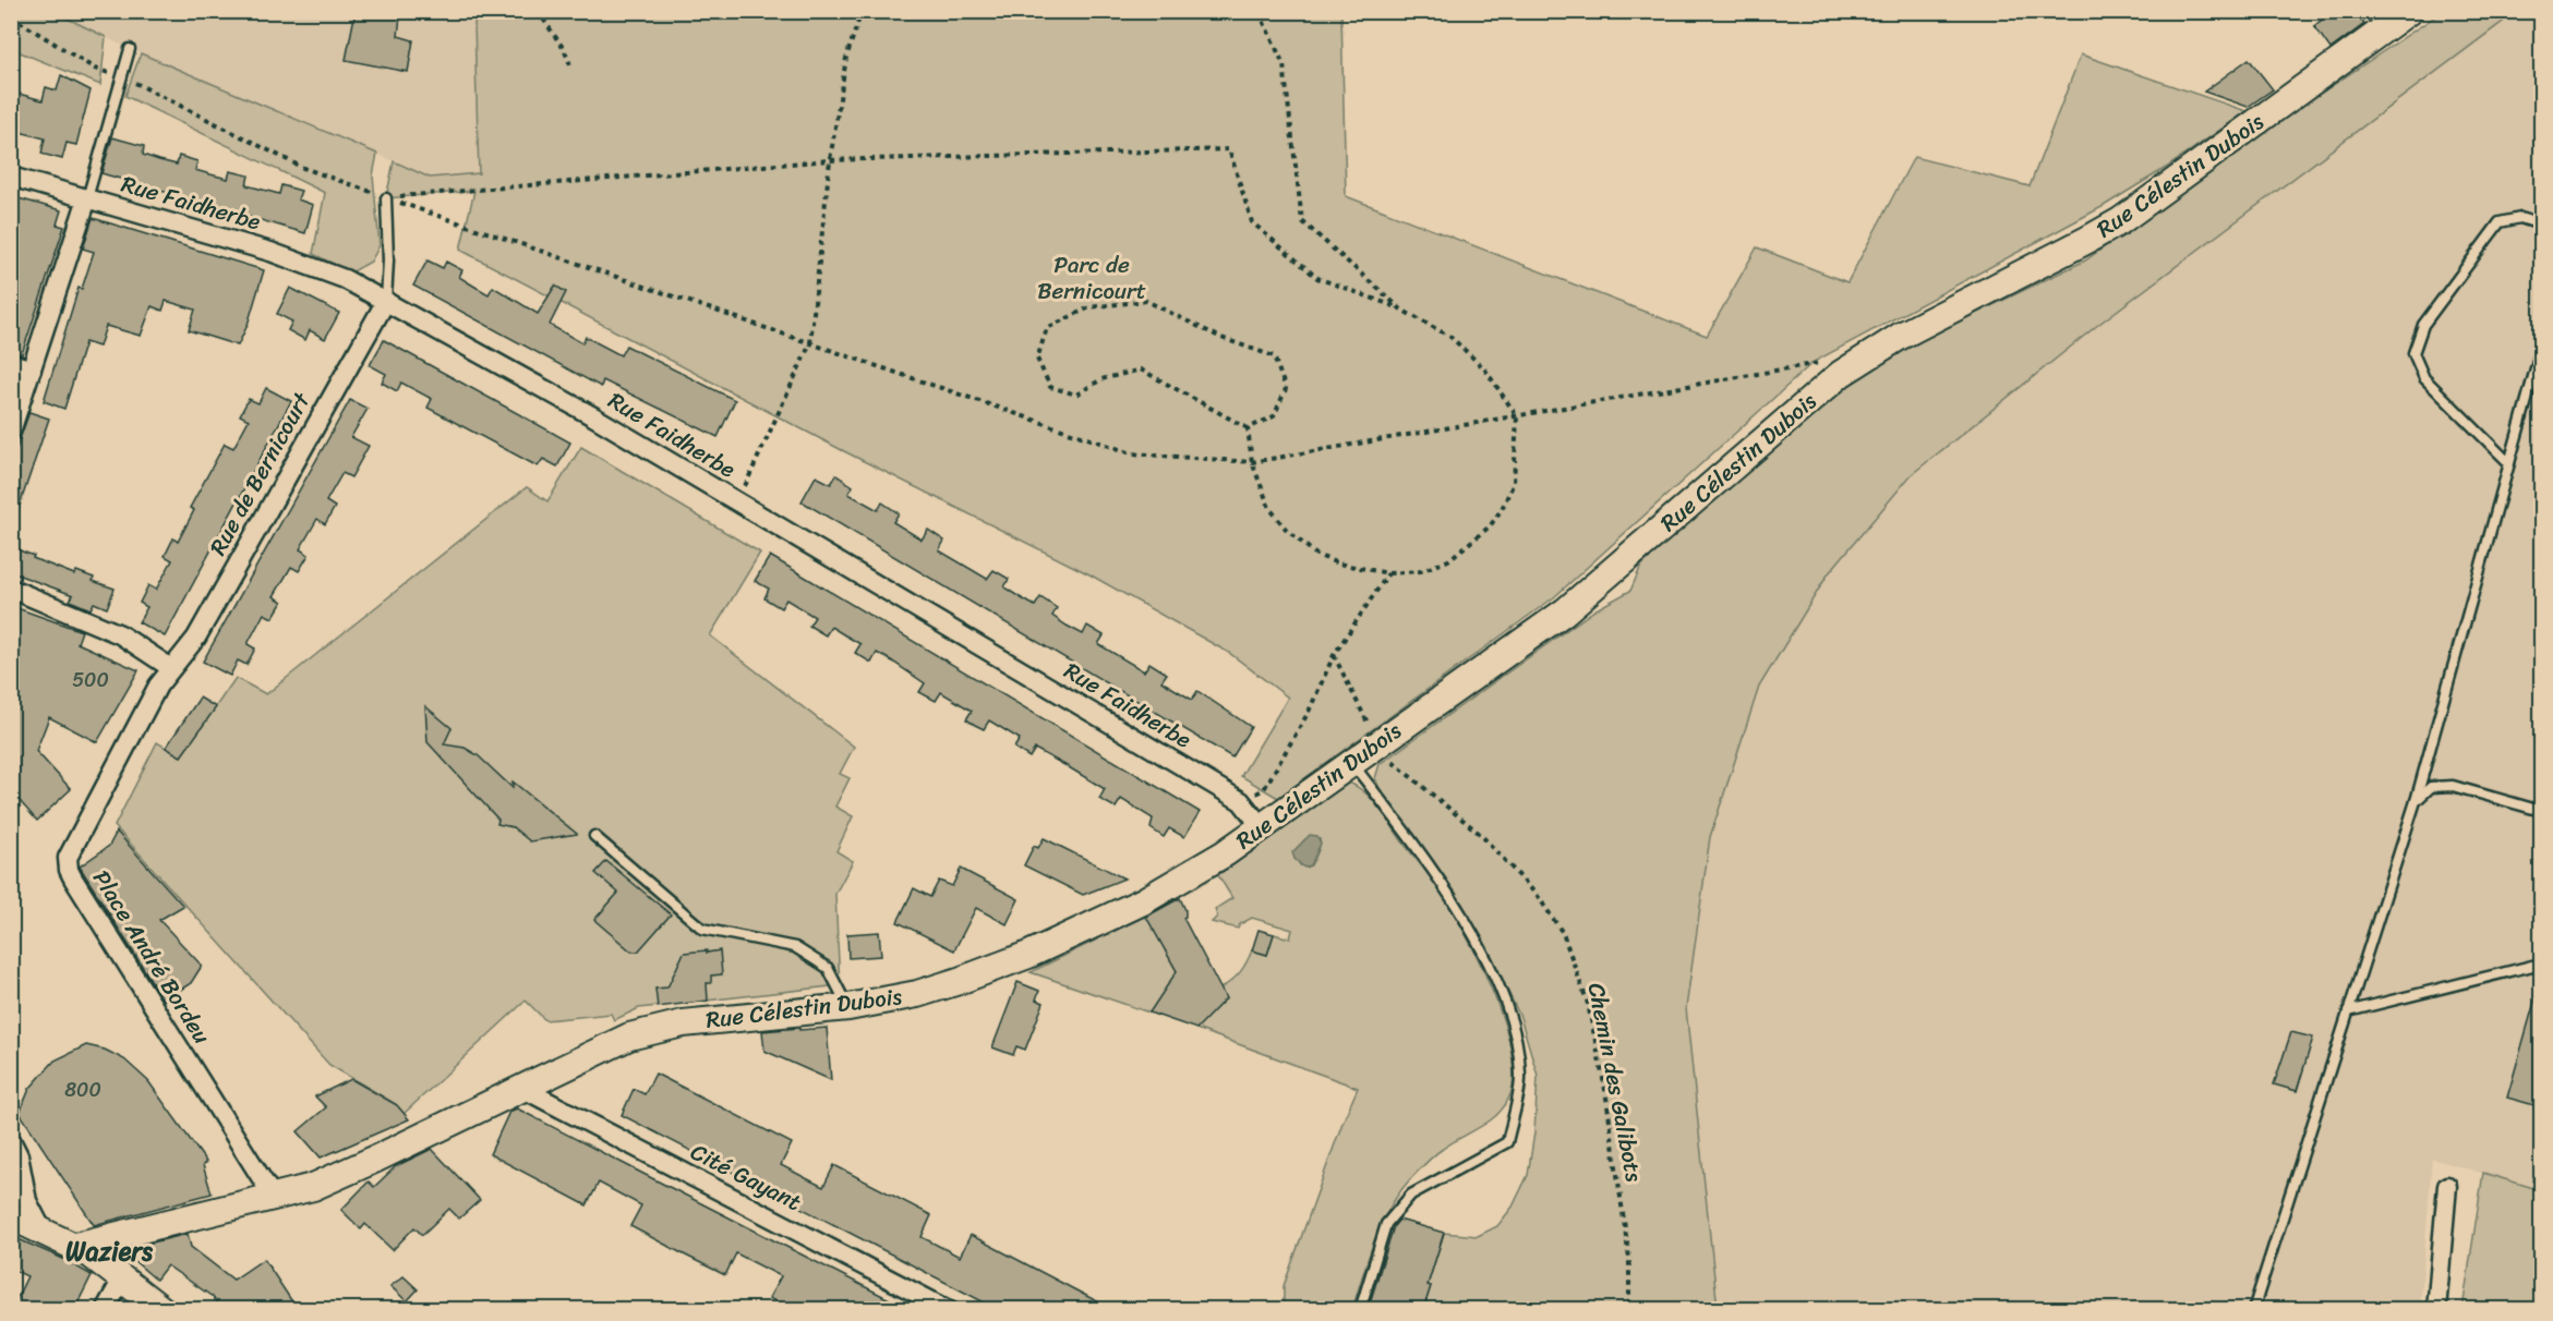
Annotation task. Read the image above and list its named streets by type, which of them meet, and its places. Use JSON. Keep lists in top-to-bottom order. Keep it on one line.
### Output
{"streets":{"street":["Rue Célestin Dubois","Rue Faidherbe","Rue de Bernicourt","Place André Bordeu","Cité Gayant"],"path":["Chemin des Galibots"]},"crossings":[["Rue Célestin Dubois","Rue Faidherbe"],["Rue Célestin Dubois","Place André Bordeu"],["Rue Célestin Dubois","Chemin des Galibots"],["Rue Célestin Dubois","Cité Gayant"],["Rue Faidherbe","Rue de Bernicourt"],["Rue de Bernicourt","Place André Bordeu"]],"districts":["Waziers"],"parks":["Parc de Bernicourt"],"house_numbers":["500","800"]}
